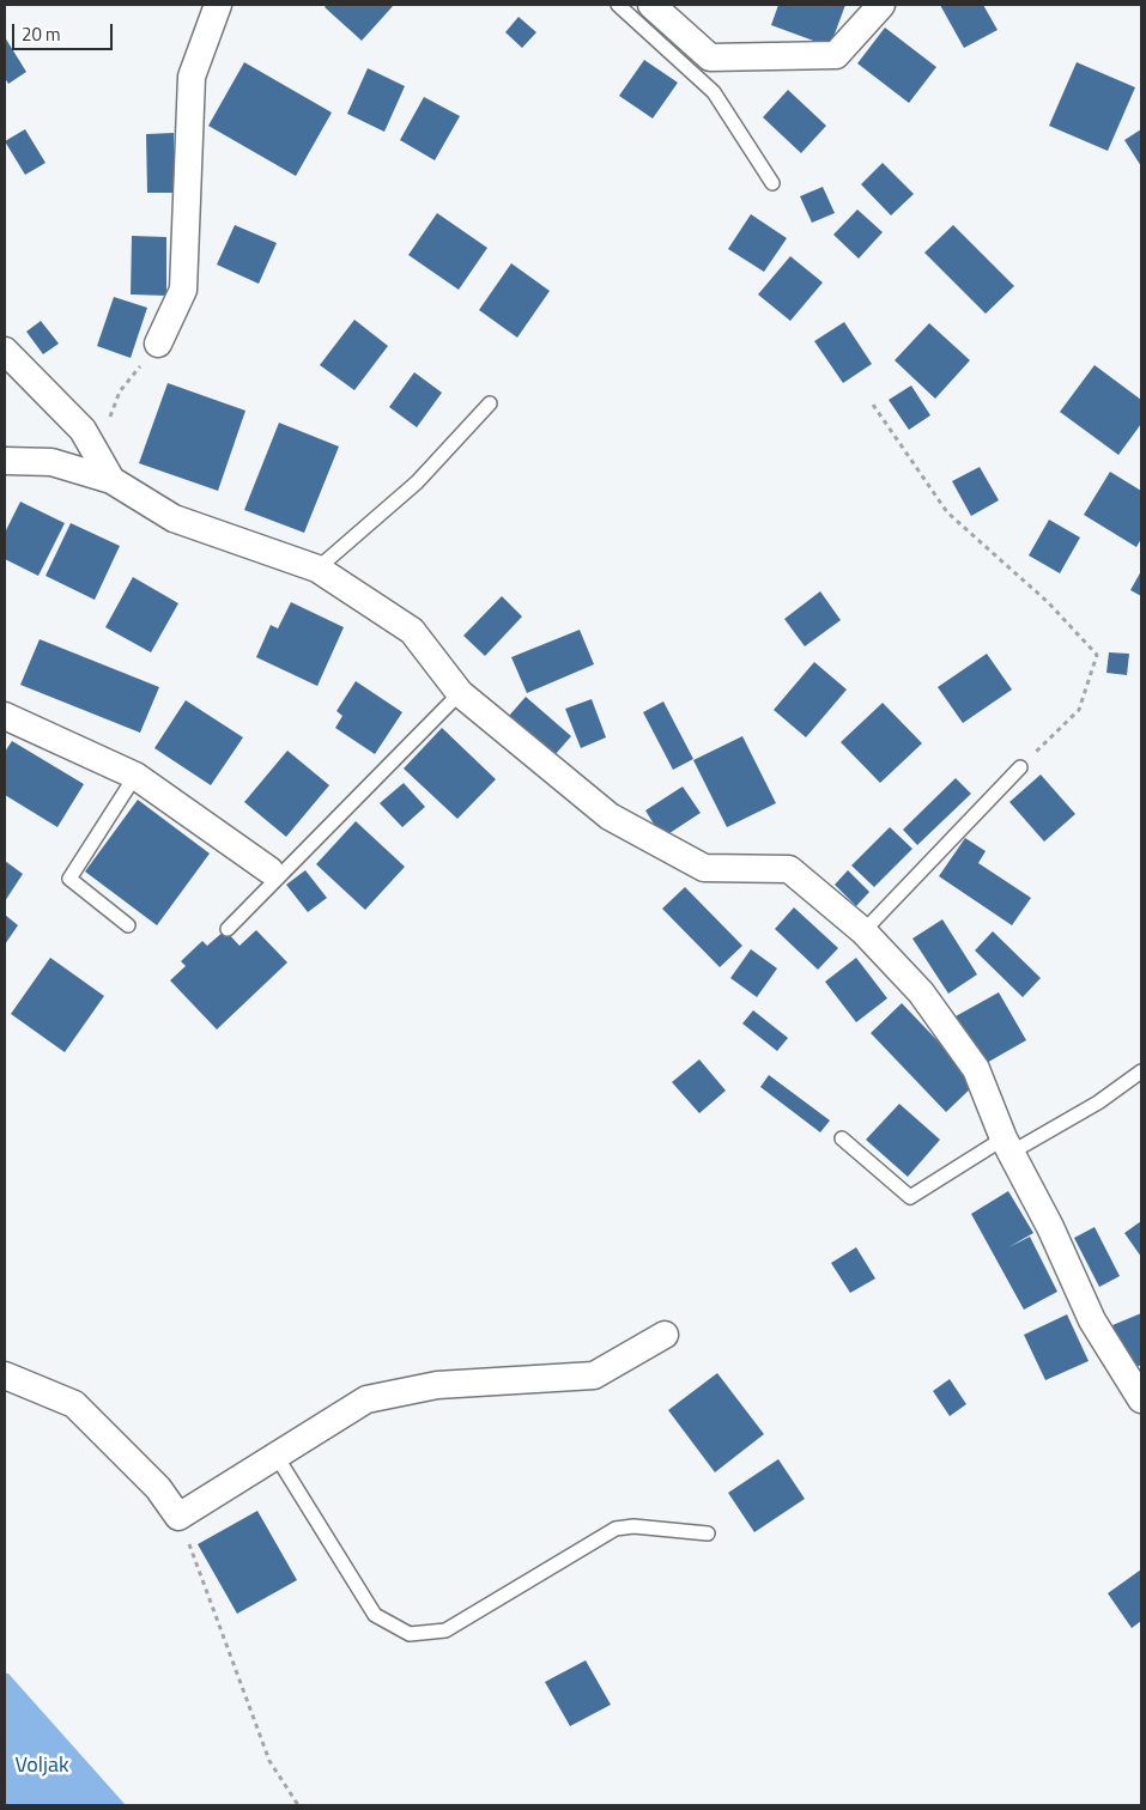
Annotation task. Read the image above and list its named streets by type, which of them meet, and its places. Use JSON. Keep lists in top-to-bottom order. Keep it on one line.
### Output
{"parks":["Voljak"],"scale_bar":"20 m"}
